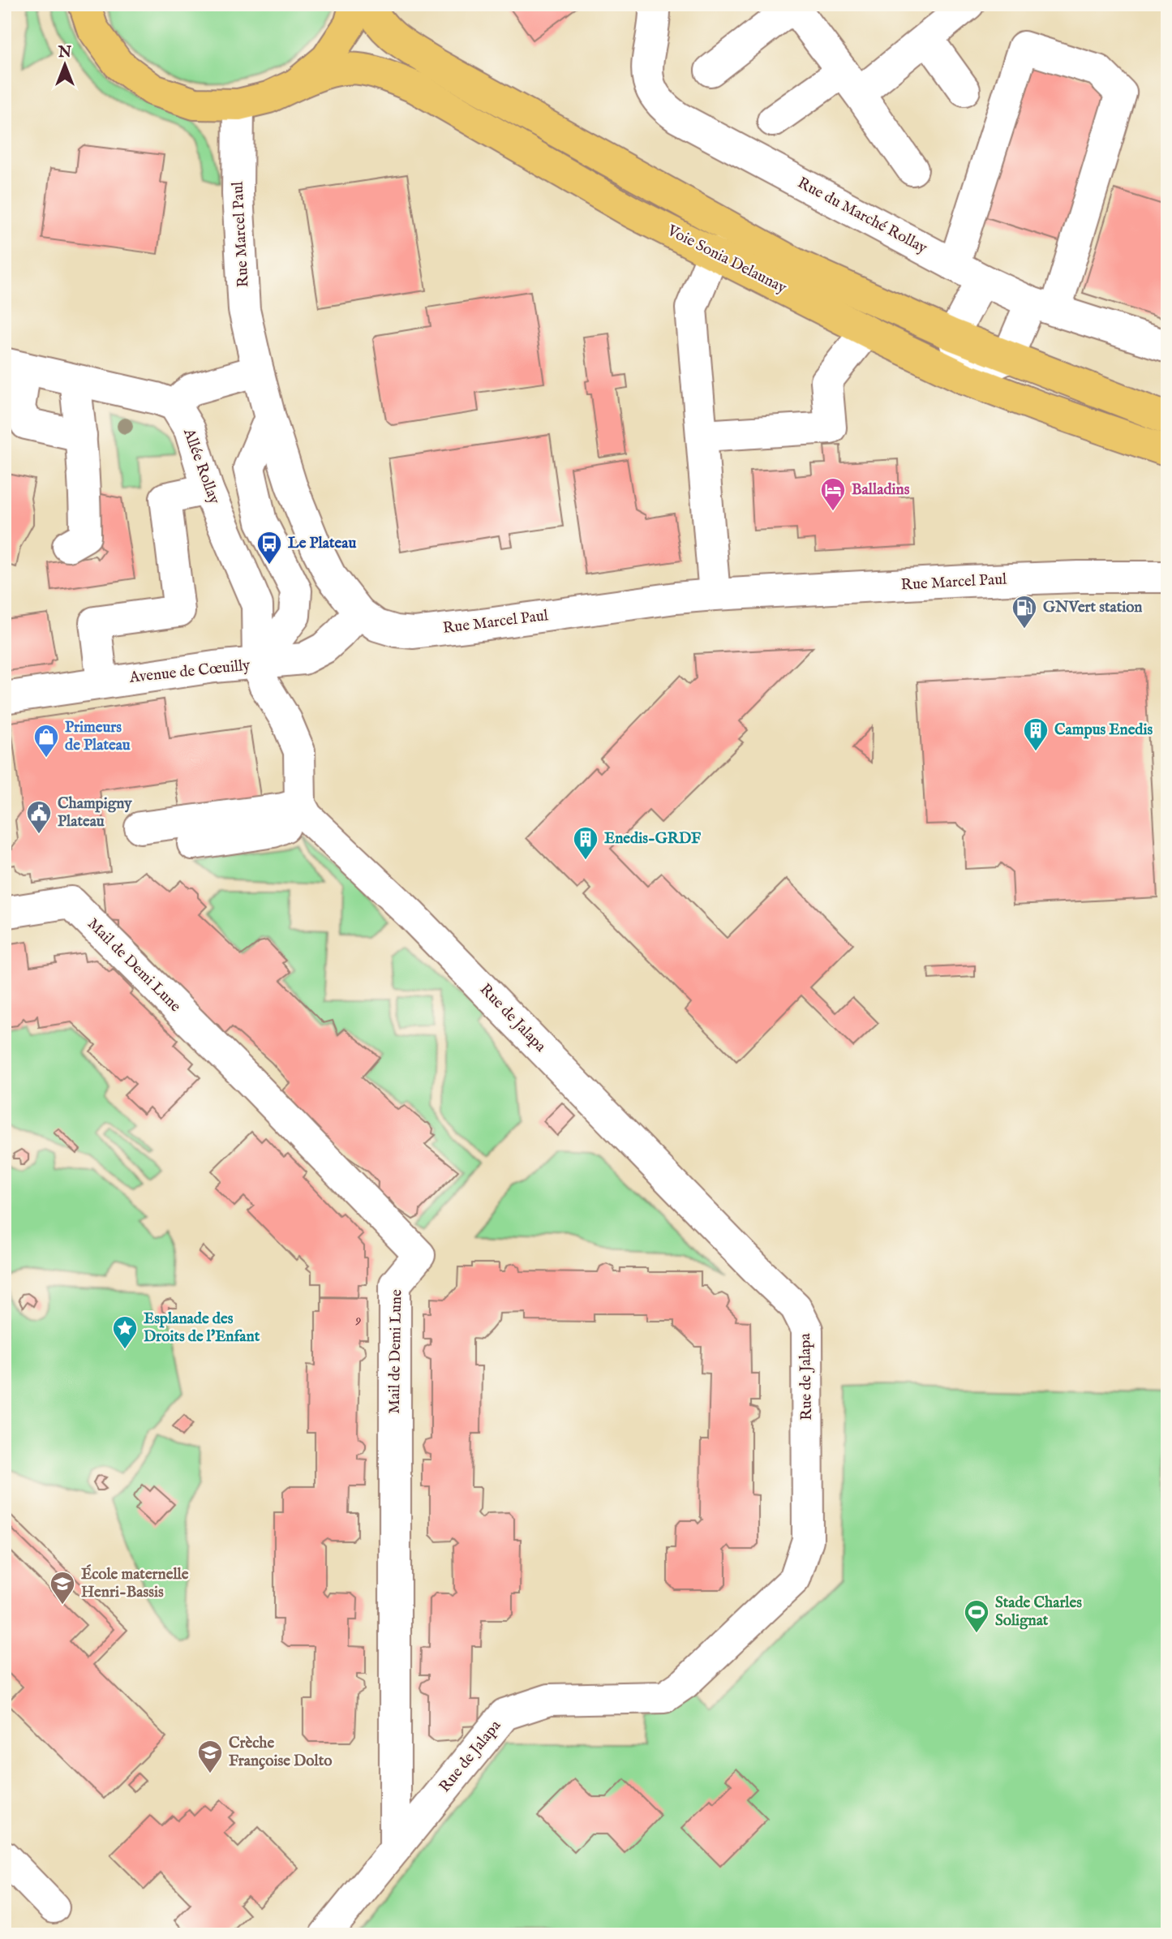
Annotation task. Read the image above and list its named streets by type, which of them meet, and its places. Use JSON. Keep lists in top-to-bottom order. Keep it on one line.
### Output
{"streets":{"main road":["Voie Sonia Delaunay"],"street":["Rue du Marché Rollay","Rue Marcel Paul","Allée Rollay","Avenue de Cœuilly","Mail de Demi Lune","Rue de Jalapa"]},"crossings":[["Rue Marcel Paul","Avenue de Cœuilly"],["Allée Rollay","Avenue de Cœuilly"],["Mail de Demi Lune","Rue de Jalapa"]],"places":{"hotel":["Balladins"],"bus stop":["Le Plateau"],"fuel station":["GNVert station"],"building":["Campus Enedis","Enedis-GRDF"],"shop":["Primeurs de Plateau"],"public building":["Champigny Plateau"],"place":["Esplanade des Droits de l'Enfant"],"school or university":["École maternelle Henri-Bassis","Crèche Françoise Dolto"],"sports":["Stade Charles Solignat"]},"house_numbers":["9"],"north":"top"}
